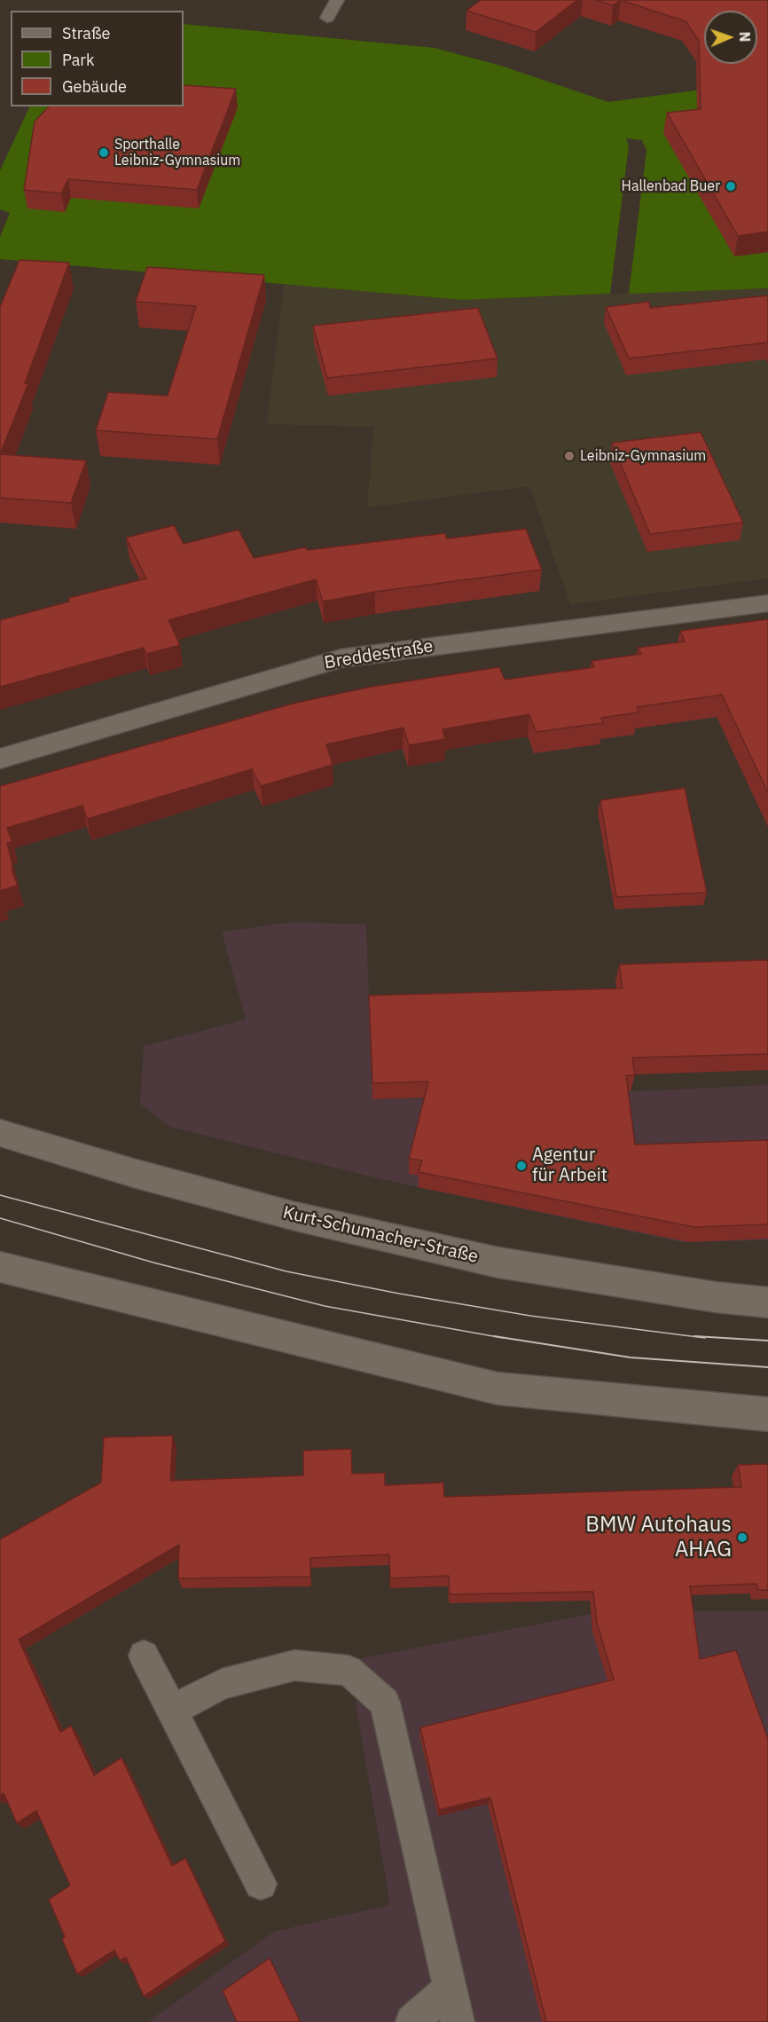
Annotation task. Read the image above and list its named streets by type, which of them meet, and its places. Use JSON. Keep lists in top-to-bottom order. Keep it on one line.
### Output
{"streets":{"main road":["Breddestraße","Kurt-Schumacher-Straße"]},"places":["Sporthalle Leibniz-Gymnasium","Hallenbad Buer","Leibniz-Gymnasium","Agentur für Arbeit","BMW Autohaus AHAG"],"legend":["Straße","Park","Gebäude"],"north":"right"}
